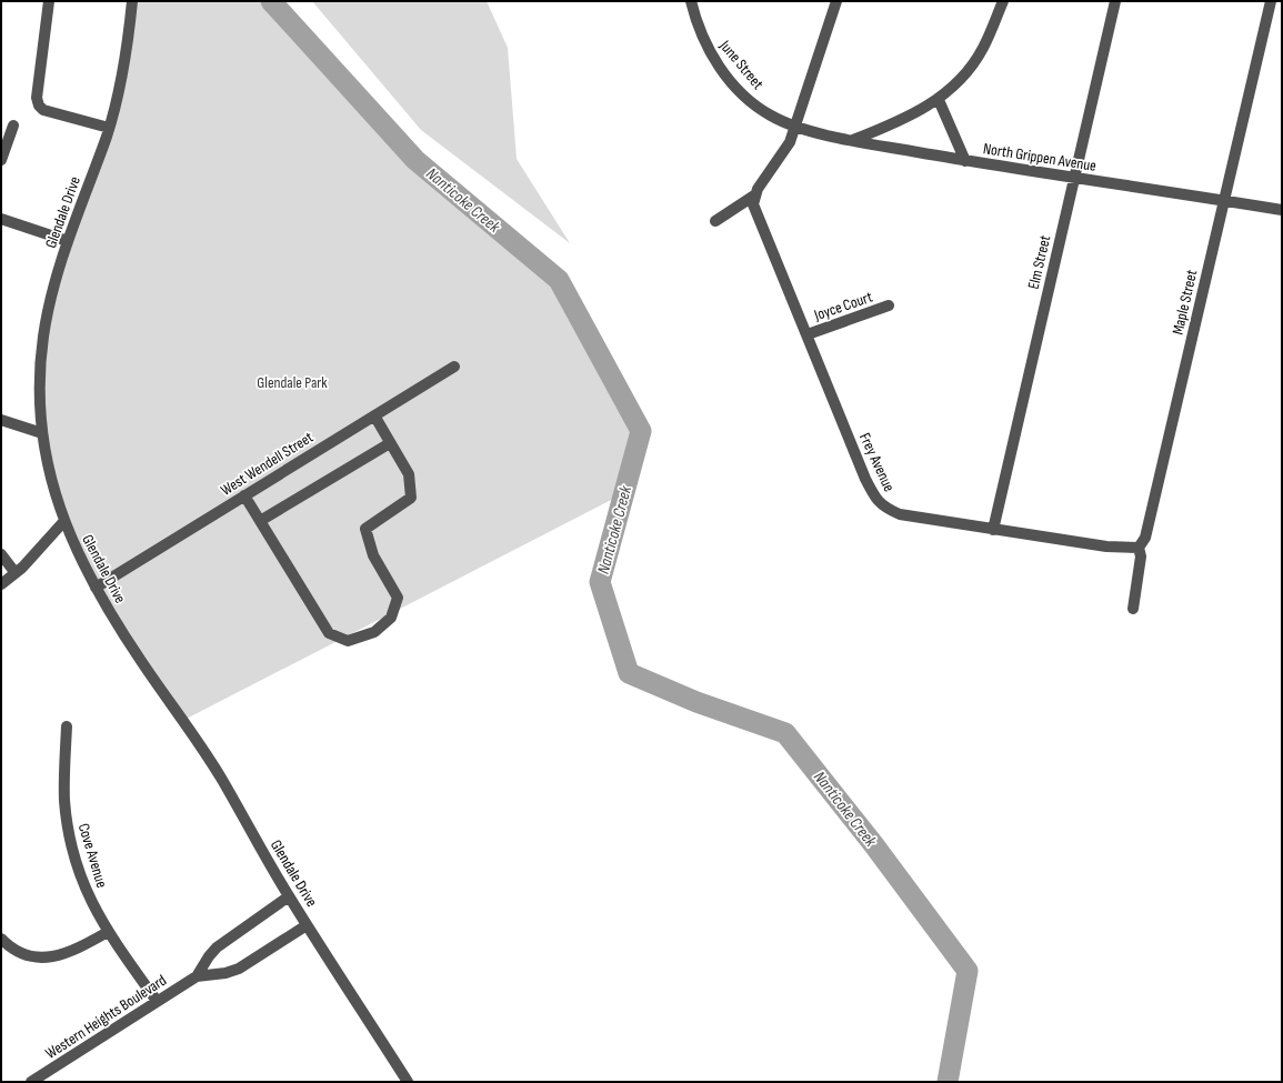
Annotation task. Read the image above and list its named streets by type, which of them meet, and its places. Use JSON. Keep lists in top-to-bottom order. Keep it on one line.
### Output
{"streets":{"street":["June Street","North Grippen Avenue","Glendale Drive","Elm Street","Maple Street","Joyce Court","Frey Avenue","West Wendell Street","Cove Avenue","Western Heights Boulevard"]},"crossings":[["June Street","North Grippen Avenue"],["North Grippen Avenue","Elm Street"],["North Grippen Avenue","Maple Street"],["Glendale Drive","West Wendell Street"],["Glendale Drive","Western Heights Boulevard"],["Elm Street","Frey Avenue"],["Maple Street","Frey Avenue"],["Joyce Court","Frey Avenue"],["Cove Avenue","Western Heights Boulevard"]],"water":["Nanticoke Creek"],"parks":["Glendale Park"]}
